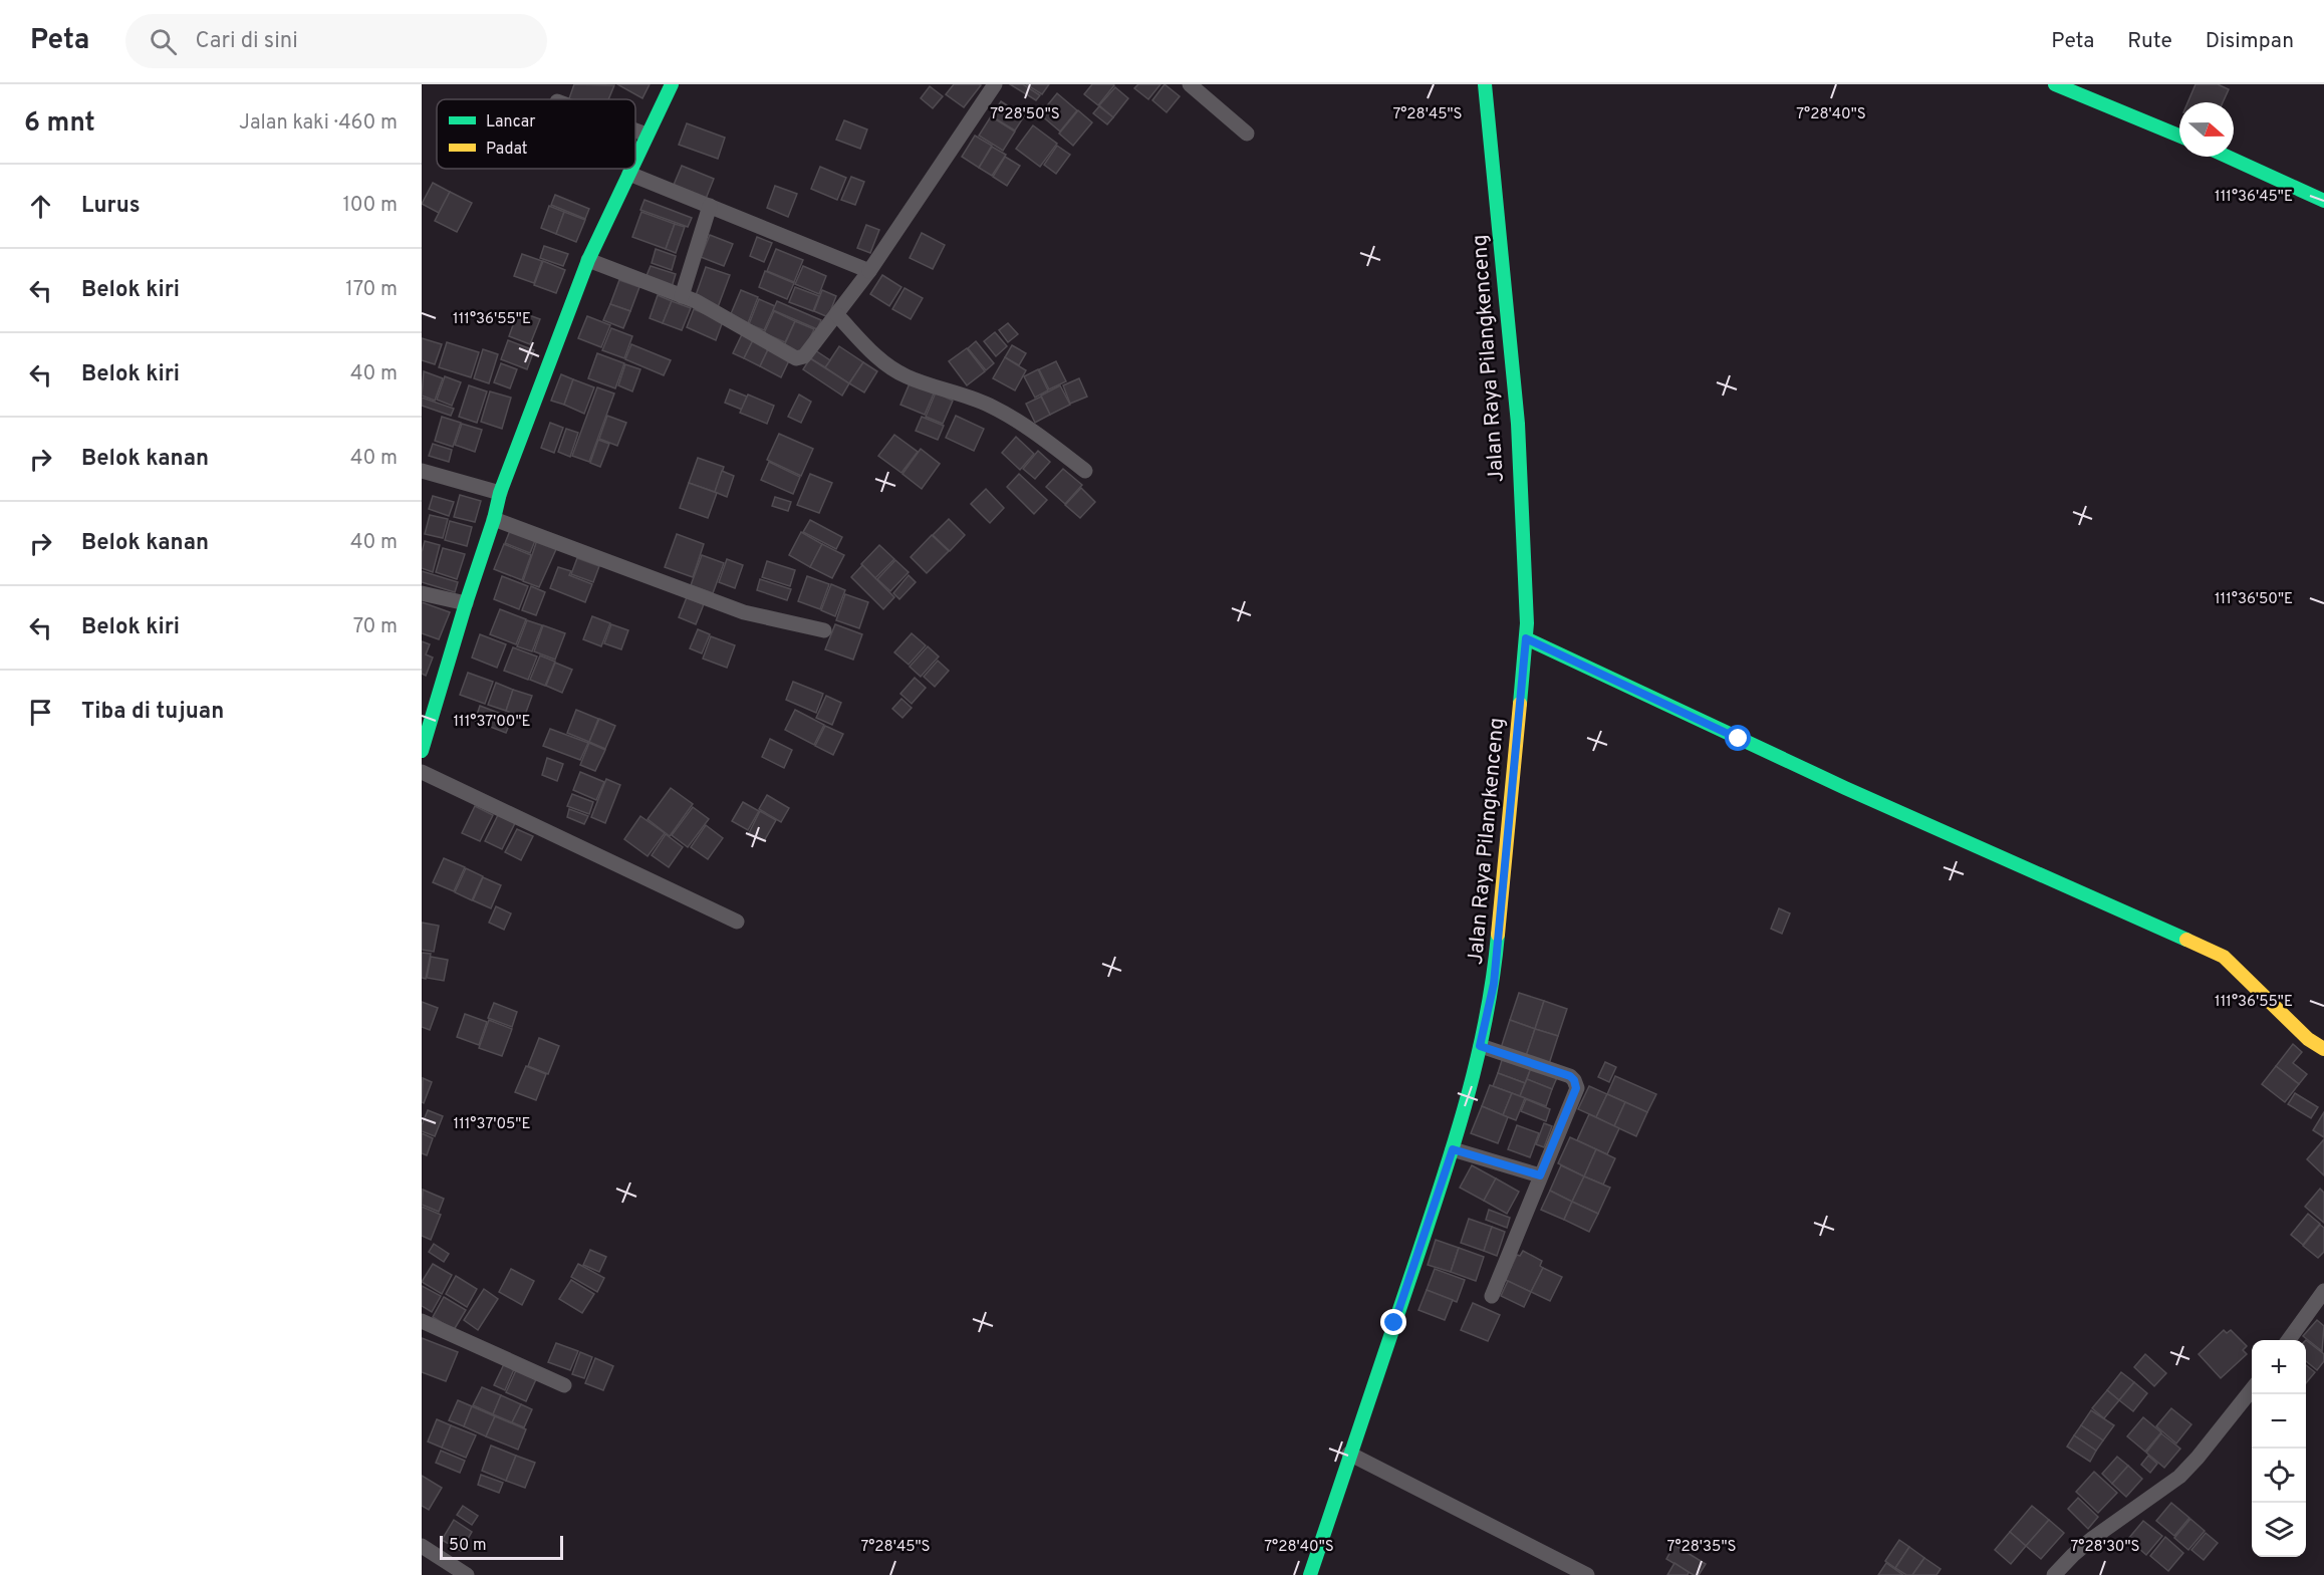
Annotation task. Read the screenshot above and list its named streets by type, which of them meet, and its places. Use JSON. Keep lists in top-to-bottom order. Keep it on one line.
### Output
{"streets":{"street":["Jalan Raya Pilangkenceng"]},"legend":["Lancar","Padat"],"scale_bar":"50 m","north":"right","page":{"header":"Peta","search":"Cari di sini","nav":["Peta","Rute","Disimpan"],"heading":["6 mnt","Jalan kaki · 460 m"],"list":[["Lurus","100 m"],["Belok kiri","170 m"],["Belok kiri","40 m"],["Belok kanan","40 m"],["Belok kanan","40 m"],["Belok kiri","70 m"],"Tiba di tujuan"],"map_buttons":["+","−"],"scale":"50 m"},"coordinates":["7°28'50\"S","7°28'45\"S","7°28'40\"S","111°36'45\"E","111°36'55\"E","111°36'50\"E","111°37'00\"E","111°37'05\"E","7°28'35\"S","7°28'30\"S"]}
